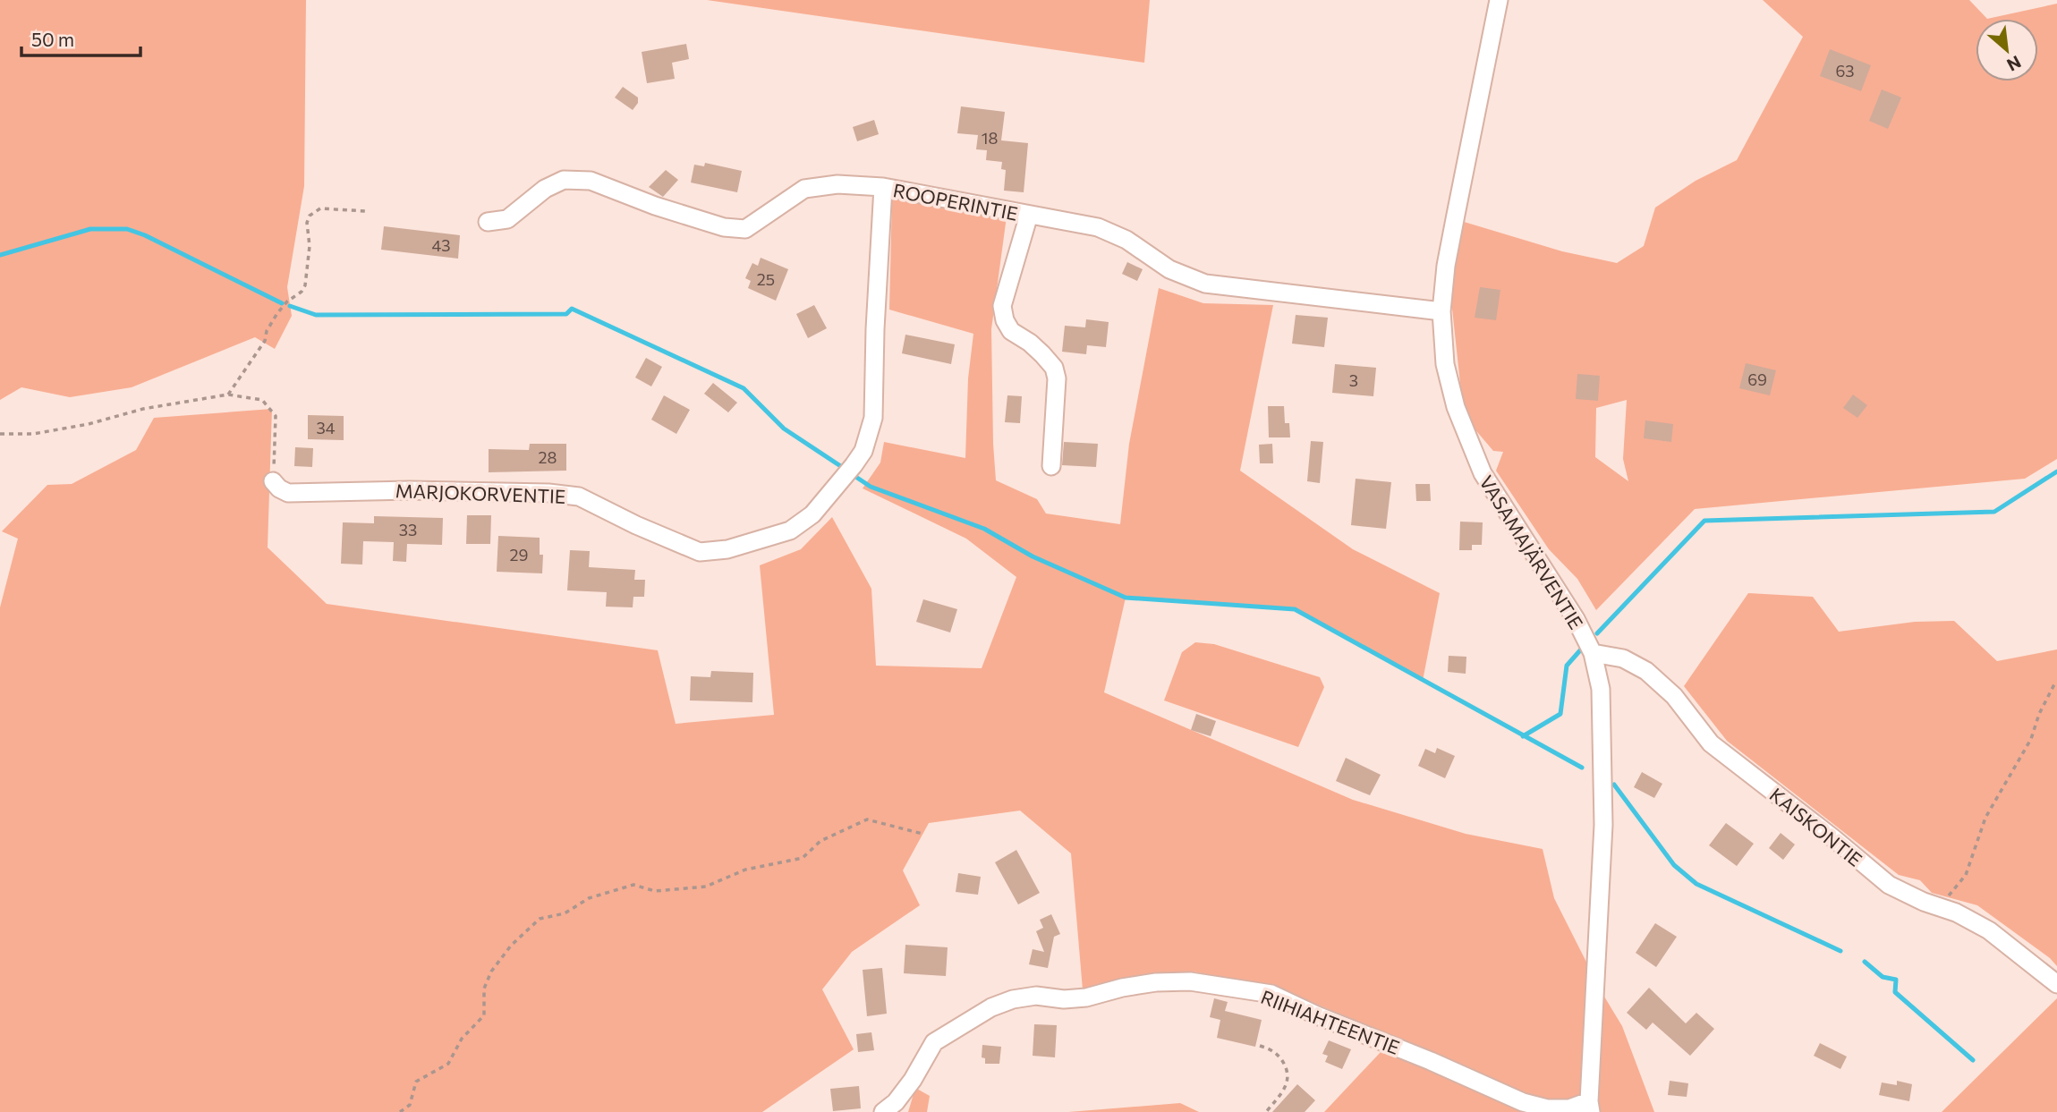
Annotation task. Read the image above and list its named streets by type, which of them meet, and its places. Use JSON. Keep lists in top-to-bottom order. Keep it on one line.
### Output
{"streets":{"street":["ROOPERINTIE","MARJOKORVENTIE","VASAMAJÄRVENTIE","KAISKONTIE","RIIHIAHTEENTIE"]},"crossings":[["ROOPERINTIE","MARJOKORVENTIE"],["ROOPERINTIE","VASAMAJÄRVENTIE"],["VASAMAJÄRVENTIE","KAISKONTIE"],["VASAMAJÄRVENTIE","RIIHIAHTEENTIE"]],"house_numbers":["63","18","43","25","69","3","34","28","33","29"],"scale_bar":"50 m","north":"bottom right"}
